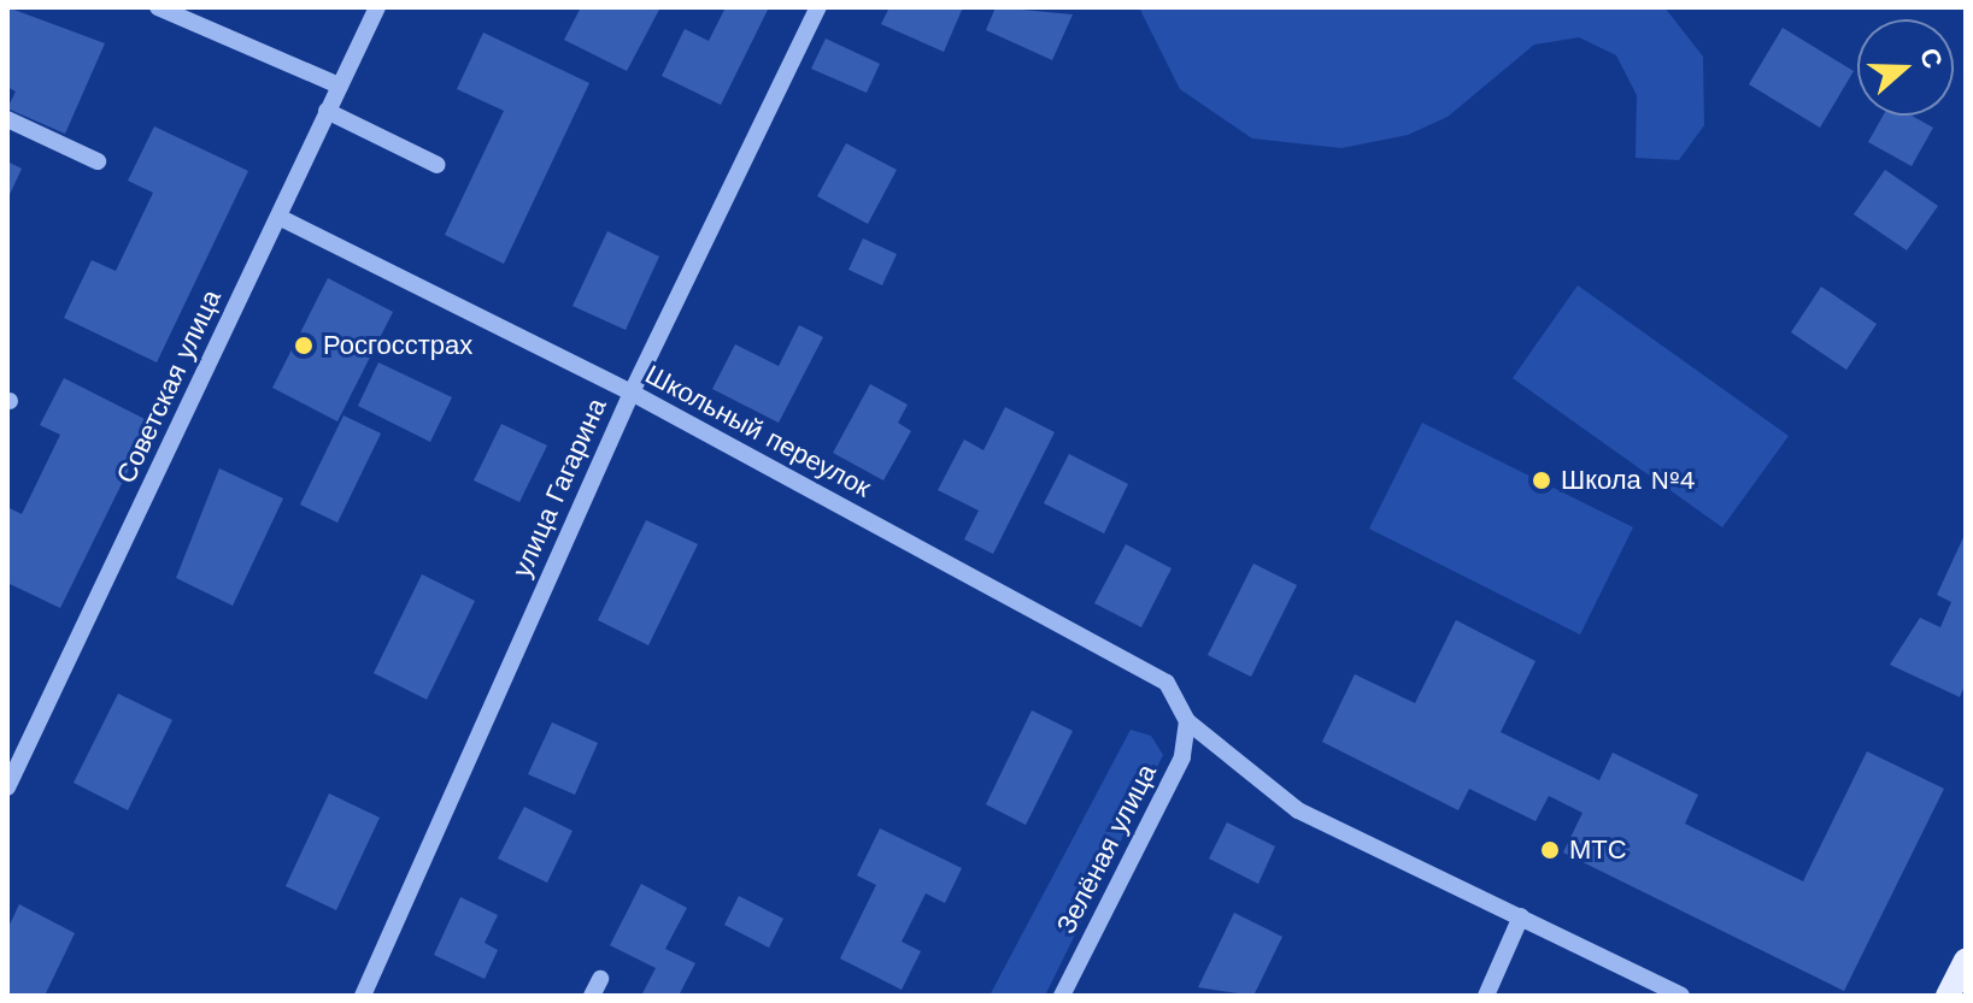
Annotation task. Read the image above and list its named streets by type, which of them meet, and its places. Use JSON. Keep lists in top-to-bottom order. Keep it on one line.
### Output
{"streets":{"street":["Советская улица","Школьный переулок","улица Гагарина","Зелёная улица"]},"crossings":[["Советская улица","Школьный переулок"],["Школьный переулок","улица Гагарина"],["Школьный переулок","Зелёная улица"]],"places":["Росгосстрах","Школа №4","МТС"],"north":"right"}
